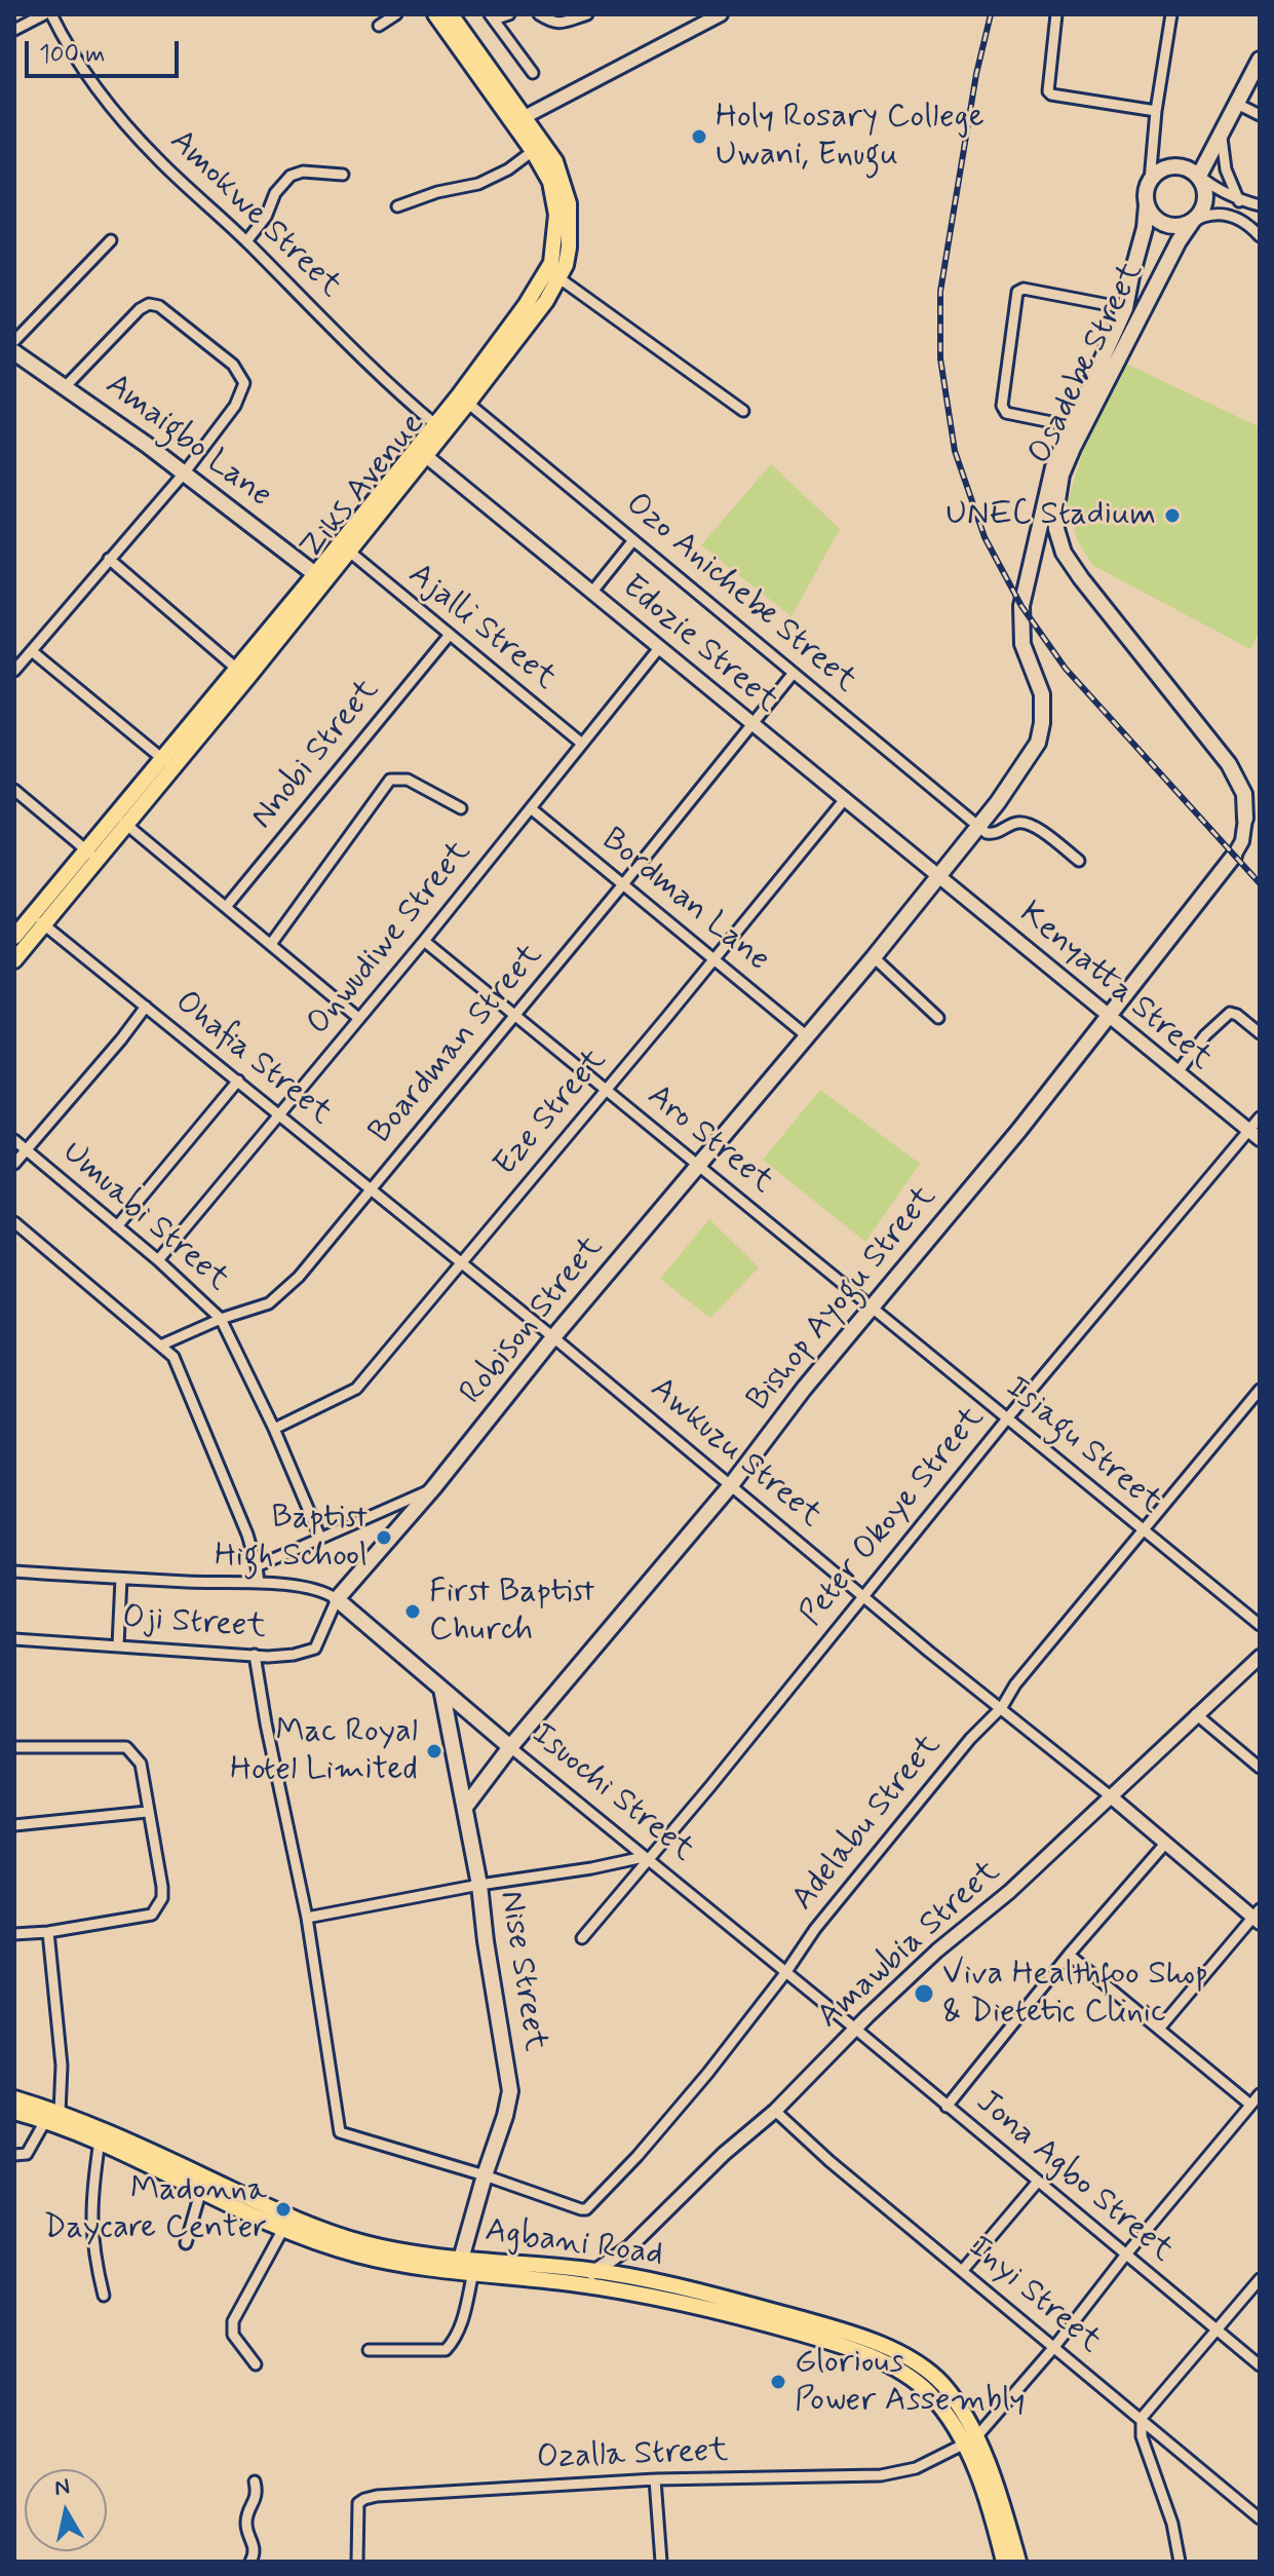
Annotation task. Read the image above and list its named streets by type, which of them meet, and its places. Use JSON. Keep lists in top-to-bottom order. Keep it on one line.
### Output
{"streets":{"main road":["Osadebe Street","Amaigbo Lane","Ziks Avenue","Bishop Ayogu Street","Robison Street","Isuochi Street","Nise Street","Agbani Road"],"street":["Amokwe Street","Ozo Anichebe Street","Ajalli Street","Edozie Street","Nnobi Street","Bordman Lane","Onwudiwe Street","Kenyatta Street","Boardman Street","Ohafia Street","Eze Street","Aro Street","Umuabi Street","Isiagu Street","Awkuzu Street","Peter Okoye Street","Oji Street","Adelabu Street","Amawbia Street","Jona Agbo Street","Inyi Street","Ozalla Street"]},"crossings":[["Amokwe Street","Ziks Avenue"],["Osadebe Street","Ozo Anichebe Street"],["Osadebe Street","Bishop Ayogu Street"],["Osadebe Street","Robison Street"],["Amaigbo Lane","Ziks Avenue"],["Ziks Avenue","Ozo Anichebe Street"],["Ziks Avenue","Ajalli Street"],["Ziks Avenue","Edozie Street"],["Ziks Avenue","Ohafia Street"],["Ozo Anichebe Street","Boardman Street"],["Ozo Anichebe Street","Robison Street"],["Ajalli Street","Nnobi Street"],["Ajalli Street","Onwudiwe Street"],["Edozie Street","Onwudiwe Street"],["Edozie Street","Kenyatta Street"],["Edozie Street","Boardman Street"],["Edozie Street","Eze Street"],["Edozie Street","Robison Street"],["Bordman Lane","Onwudiwe Street"],["Bordman Lane","Boardman Street"],["Bordman Lane","Eze Street"],["Bordman Lane","Robison Street"],["Onwudiwe Street","Ohafia Street"],["Onwudiwe Street","Aro Street"],["Onwudiwe Street","Umuabi Street"],["Kenyatta Street","Bishop Ayogu Street"],["Kenyatta Street","Robison Street"],["Kenyatta Street","Peter Okoye Street"],["Boardman Street","Ohafia Street"],["Boardman Street","Aro Street"],["Boardman Street","Umuabi Street"],["Ohafia Street","Eze Street"],["Ohafia Street","Robison Street"],["Ohafia Street","Awkuzu Street"],["Eze Street","Aro Street"],["Eze Street","Umuabi Street"],["Aro Street","Bishop Ayogu Street"],["Aro Street","Robison Street"],["Aro Street","Isiagu Street"],["Bishop Ayogu Street","Isiagu Street"],["Bishop Ayogu Street","Awkuzu Street"],["Bishop Ayogu Street","Isuochi Street"],["Bishop Ayogu Street","Nise Street"],["Robison Street","Awkuzu Street"],["Robison Street","Oji Street"],["Robison Street","Isuochi Street"],["Isiagu Street","Peter Okoye Street"],["Isiagu Street","Adelabu Street"],["Awkuzu Street","Peter Okoye Street"],["Awkuzu Street","Adelabu Street"],["Awkuzu Street","Amawbia Street"],["Peter Okoye Street","Isuochi Street"],["Oji Street","Isuochi Street"],["Isuochi Street","Adelabu Street"],["Isuochi Street","Amawbia Street"],["Isuochi Street","Nise Street"],["Isuochi Street","Jona Agbo Street"],["Adelabu Street","Nise Street"],["Amawbia Street","Jona Agbo Street"],["Amawbia Street","Agbani Road"],["Amawbia Street","Inyi Street"],["Nise Street","Agbani Road"],["Agbani Road","Ozalla Street"]],"places":["Holy Rosary College Uwani, Enugu","UNEC Stadium","Baptist High School","First Baptist Church","Mac Royal Hotel Limited","Viva Healthfoo Shop & Dietetic Clinic","Madonna Daycare Center","Glorious Power Assembly"],"scale_bar":"100 m","north":"top"}
